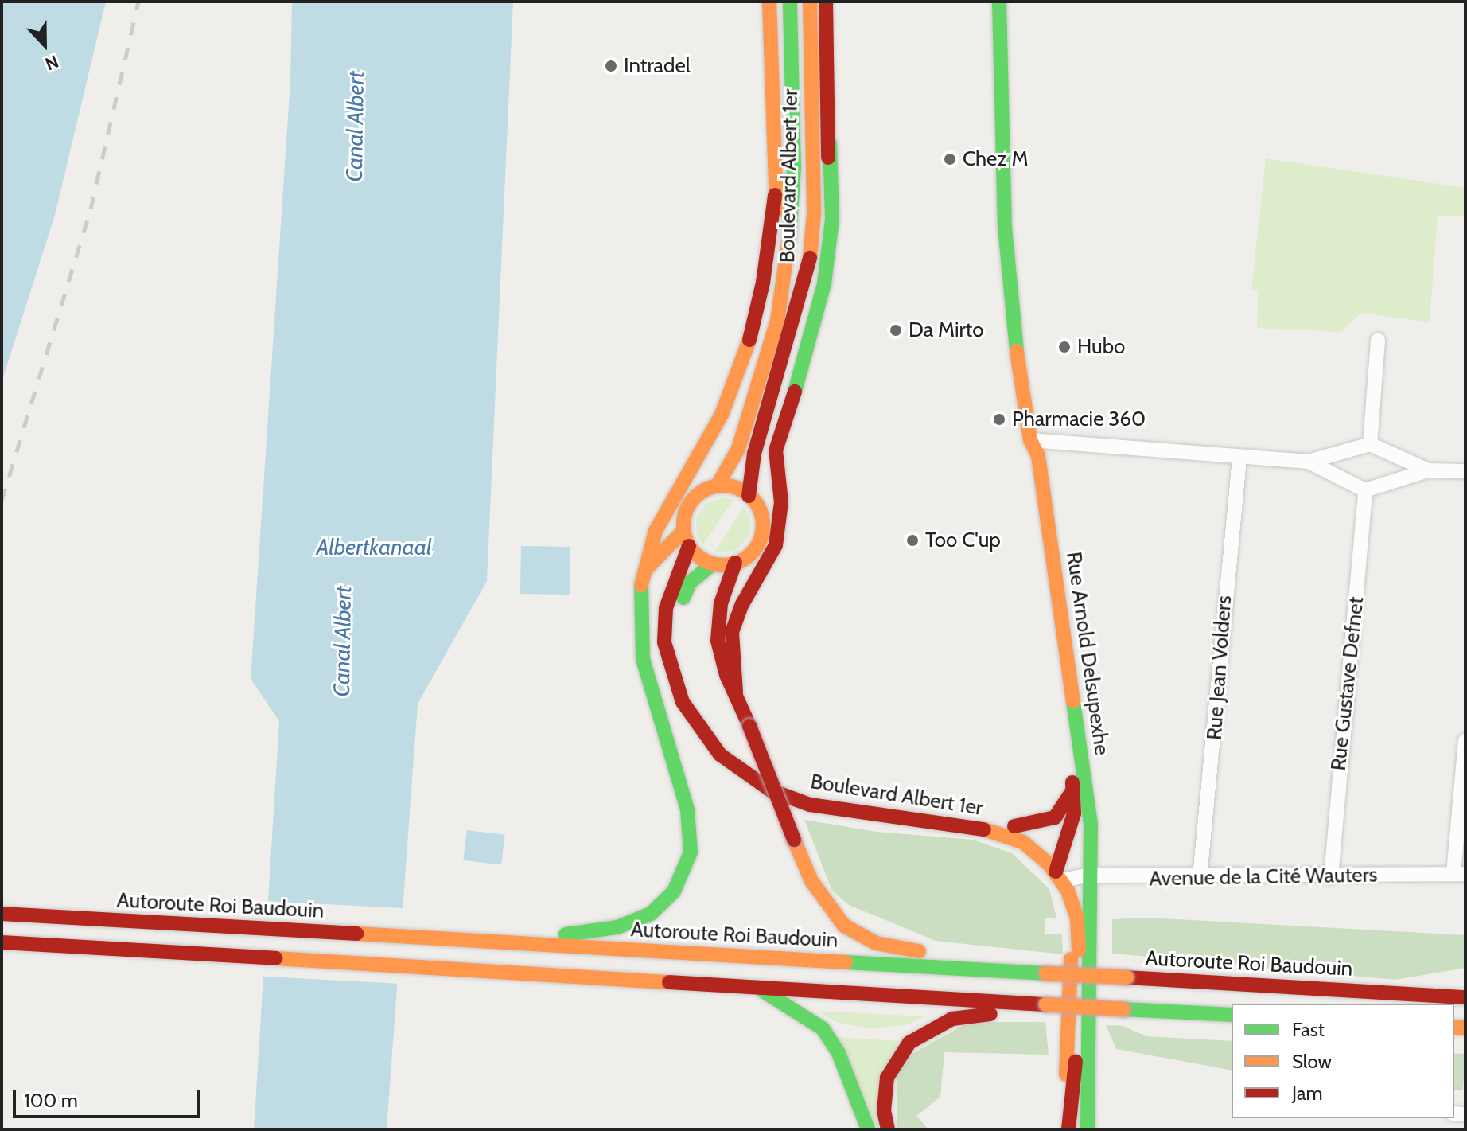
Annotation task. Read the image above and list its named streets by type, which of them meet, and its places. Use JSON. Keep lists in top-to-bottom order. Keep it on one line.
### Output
{"streets":{"main road":["Boulevard Albert 1er","Rue Arnold Delsupexhe","Autoroute Roi Baudouin"],"street":["Rue Jean Volders","Rue Gustave Defnet","Avenue de la Cité Wauters"]},"crossings":[["Boulevard Albert 1er","Rue Arnold Delsupexhe"],["Boulevard Albert 1er","Avenue de la Cité Wauters"],["Rue Arnold Delsupexhe","Avenue de la Cité Wauters"],["Rue Jean Volders","Avenue de la Cité Wauters"],["Rue Gustave Defnet","Avenue de la Cité Wauters"]],"water":["Canal Albert","Albertkanaal"],"places":["Intradel","Chez M","Da Mirto","Hubo","Pharmacie 360","Too C'up"],"legend":["Fast","Slow","Jam"],"scale_bar":"100 m","north":"bottom"}
